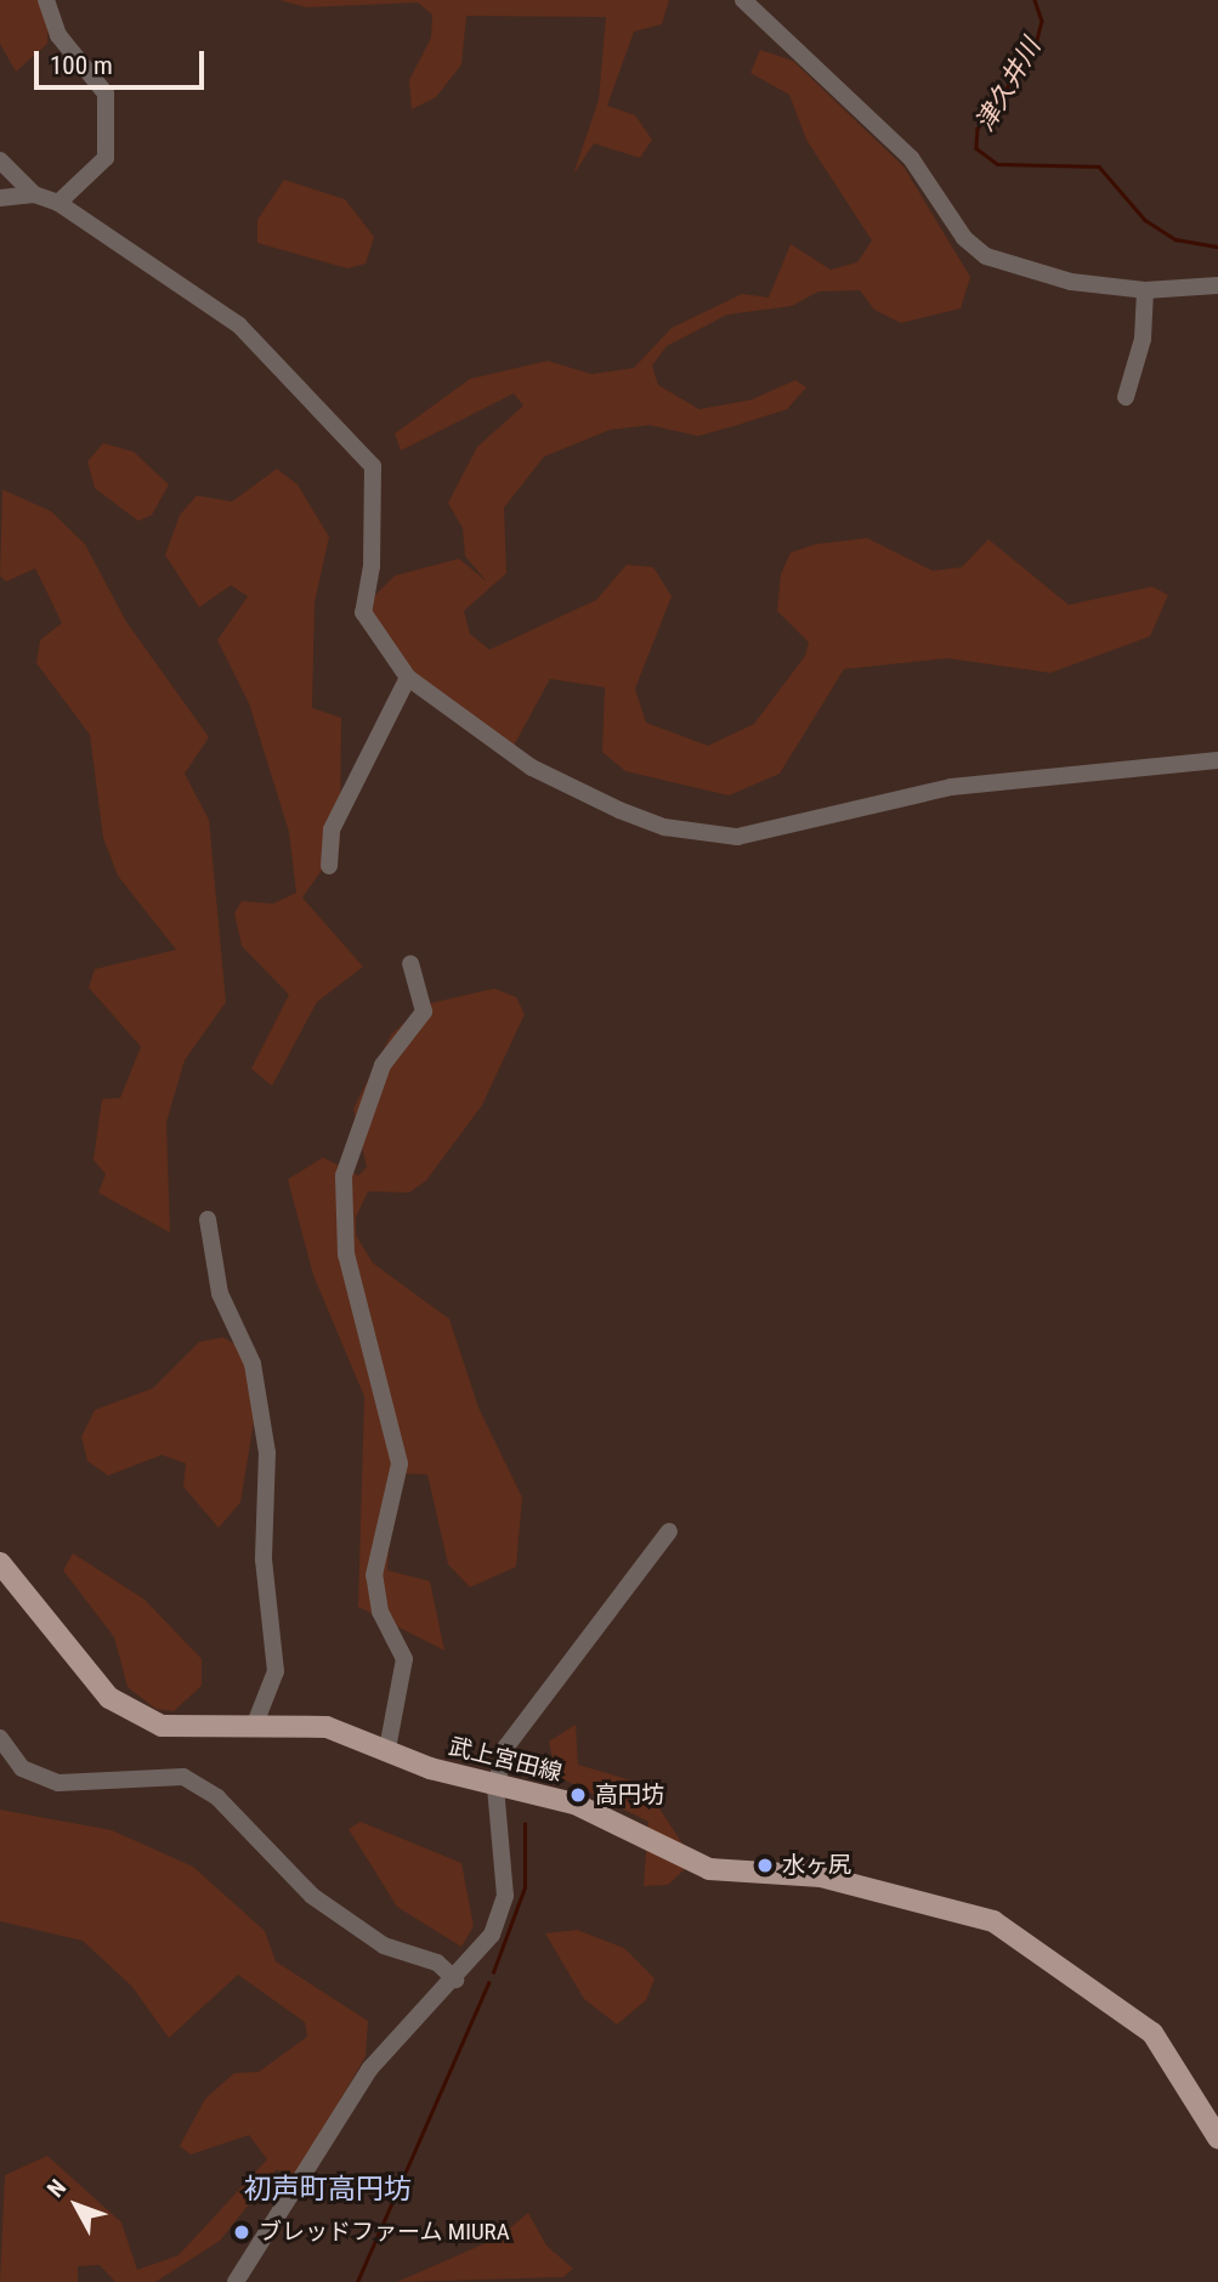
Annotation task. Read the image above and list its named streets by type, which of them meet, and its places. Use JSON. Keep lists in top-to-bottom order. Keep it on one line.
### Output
{"streets":{"main road":["武上宮田線"]},"districts":["初声町高円坊"],"water":["津久井川"],"places":["高円坊","水ヶ尻","ブレッドファーム MIURA"],"scale_bar":"100 m","north":"top left"}
